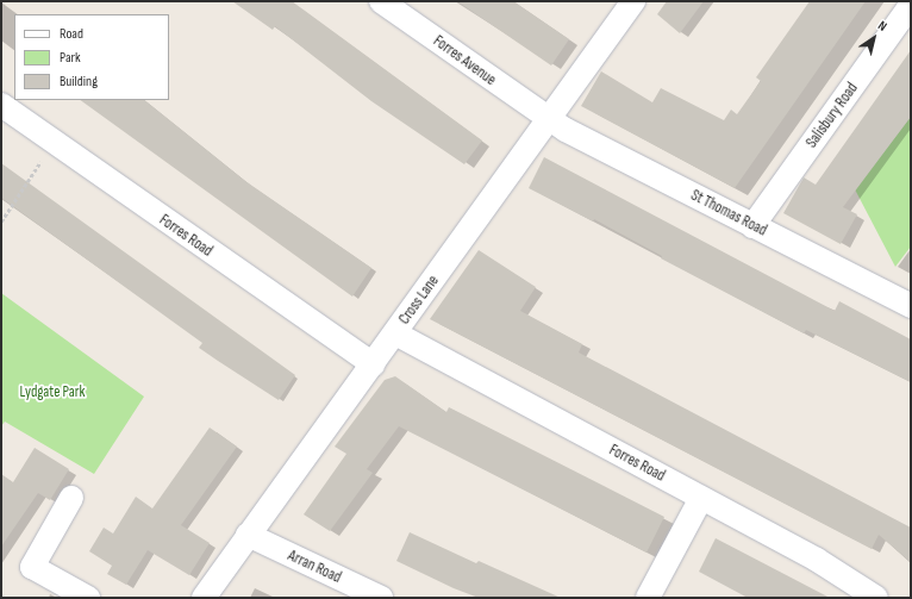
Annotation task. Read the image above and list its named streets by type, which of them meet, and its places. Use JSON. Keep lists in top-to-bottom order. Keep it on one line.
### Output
{"streets":{"street":["Forres Avenue","Salisbury Road","St Thomas Road","Forres Road","Cross Lane","Arran Road"]},"crossings":[["Forres Avenue","St Thomas Road"],["Forres Avenue","Cross Lane"],["Salisbury Road","St Thomas Road"],["St Thomas Road","Cross Lane"],["Forres Road","Cross Lane"],["Cross Lane","Arran Road"]],"parks":["Lydgate Park"],"legend":["Road","Park","Building"],"north":"top right"}
